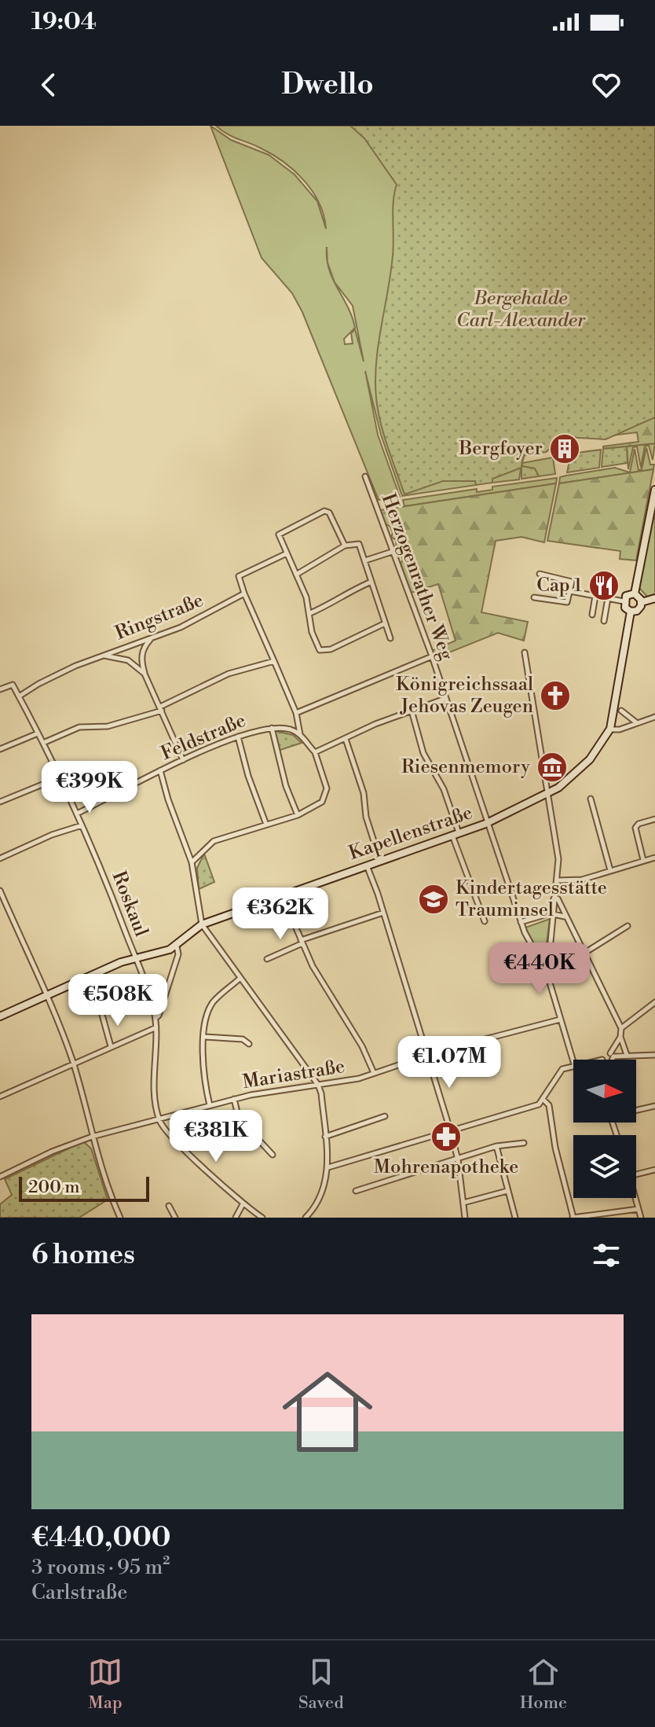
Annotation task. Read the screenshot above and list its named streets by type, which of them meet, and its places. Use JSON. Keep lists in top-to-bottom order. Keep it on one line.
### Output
{"streets":{"street":["Herzogenrather Weg","Ringstraße","Feldstraße","Kapellenstraße","Roskaul","Mariastraße"]},"crossings":[["Herzogenrather Weg","Kapellenstraße"],["Ringstraße","Roskaul"],["Feldstraße","Roskaul"],["Kapellenstraße","Roskaul"],["Roskaul","Mariastraße"]],"parks":["Bergehalde Carl-Alexander"],"places":{"building":["Bergfoyer"],"restaurant":["Cap 1"],"church":["Königreichssaal Jehovas Zeugen"],"museum":["Riesenmemory"],"school or university":["Kindertagesstätte Trauminsel"],"pharmacy":["Mohrenapotheke"]},"scale_bar":"200 m","north":"right","page":{"status":"19:04","header":"Dwello","price":["€399K","€362K","€440K","€508K","€1.07M","€381K"],"scale":"200 m","heading":"6 homes","list":[{"name":"€440,000","note":"3 rooms · 95 m² · Carlstraße"}],"tabs":["Map","Saved","Home"]}}
